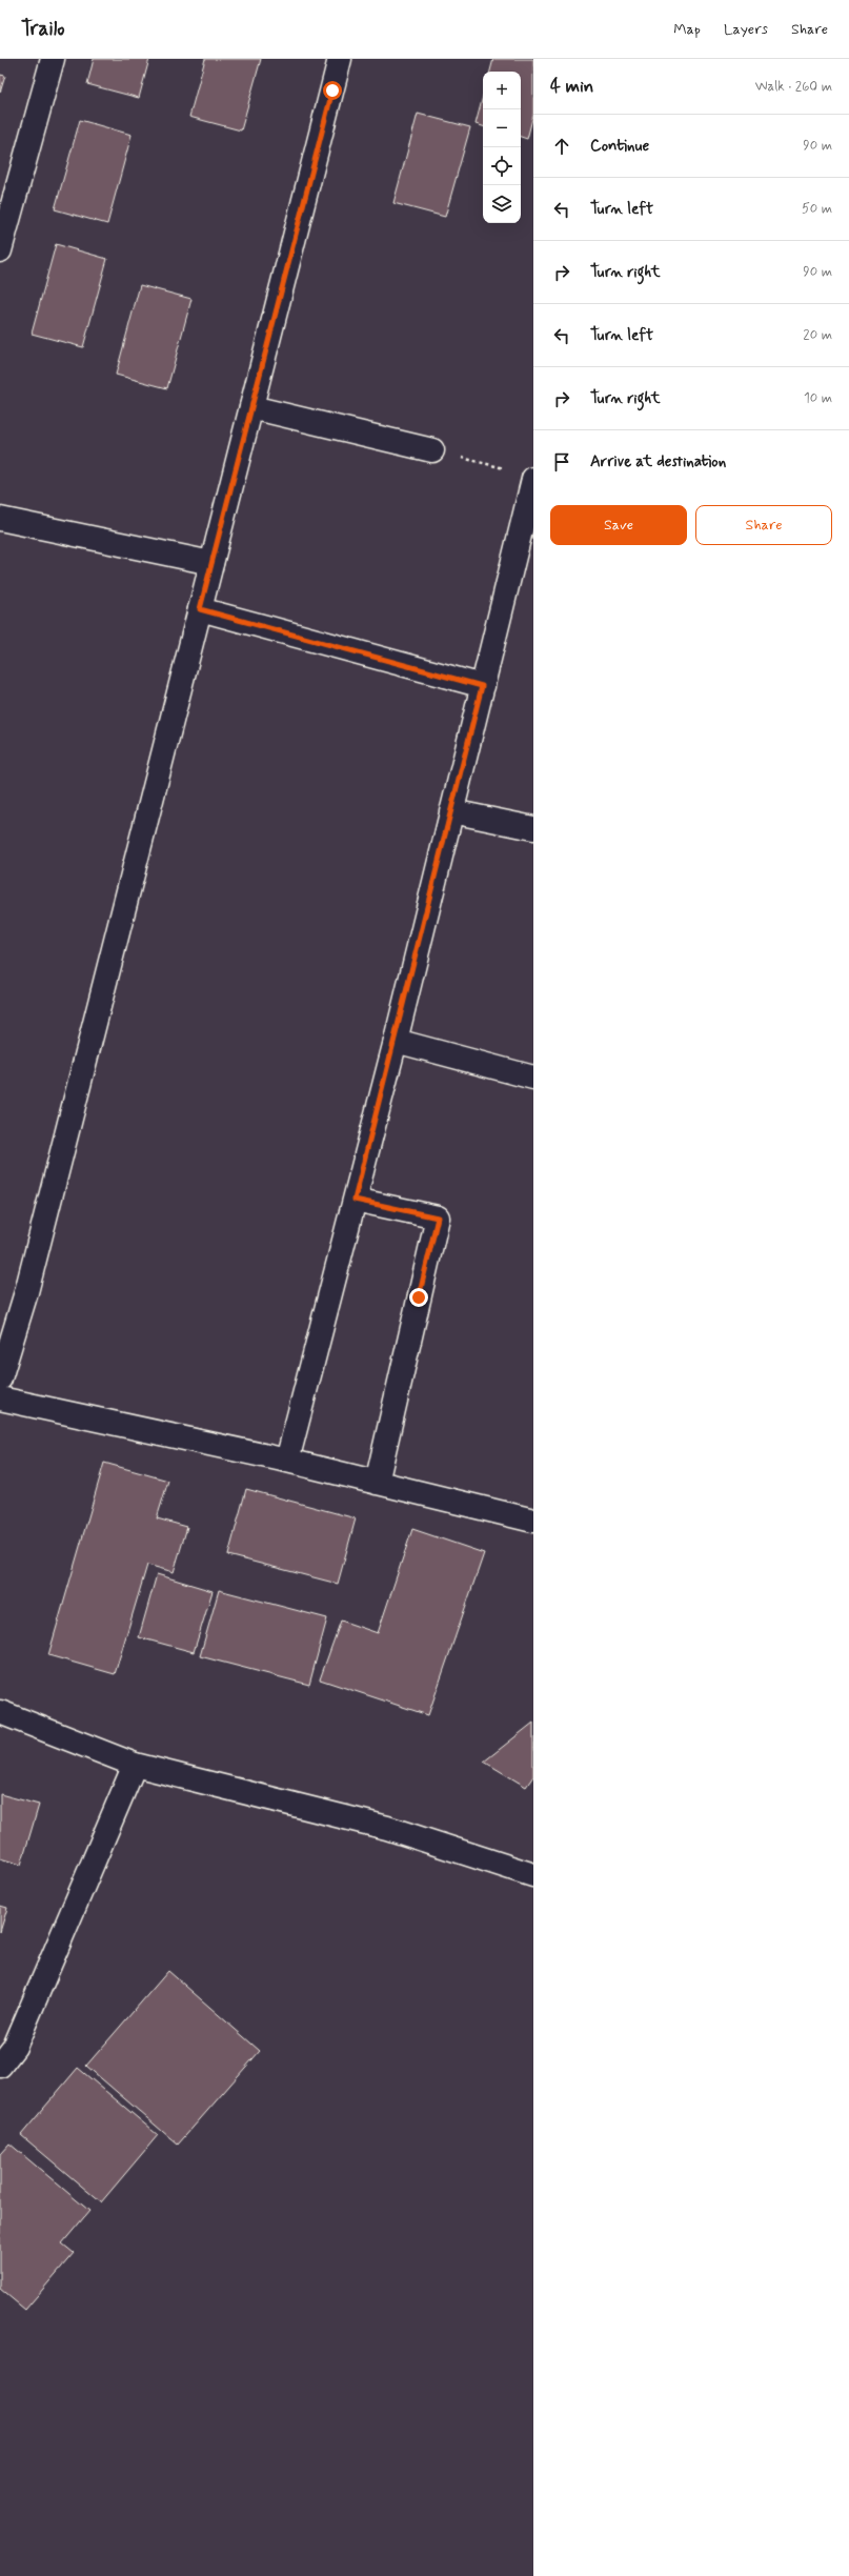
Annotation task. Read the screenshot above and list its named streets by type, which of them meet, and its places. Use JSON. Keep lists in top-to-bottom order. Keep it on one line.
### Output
{"page":{"header":"Trailo","nav":["Map","Layers","Share"],"heading":["4 min","Walk · 260 m"],"map_buttons":["+","−"],"list":[["Continue","90 m"],["Turn left","50 m"],["Turn right","90 m"],["Turn left","20 m"],["Turn right","10 m"],"Arrive at destination"],"buttons":["Save","Share"]}}
